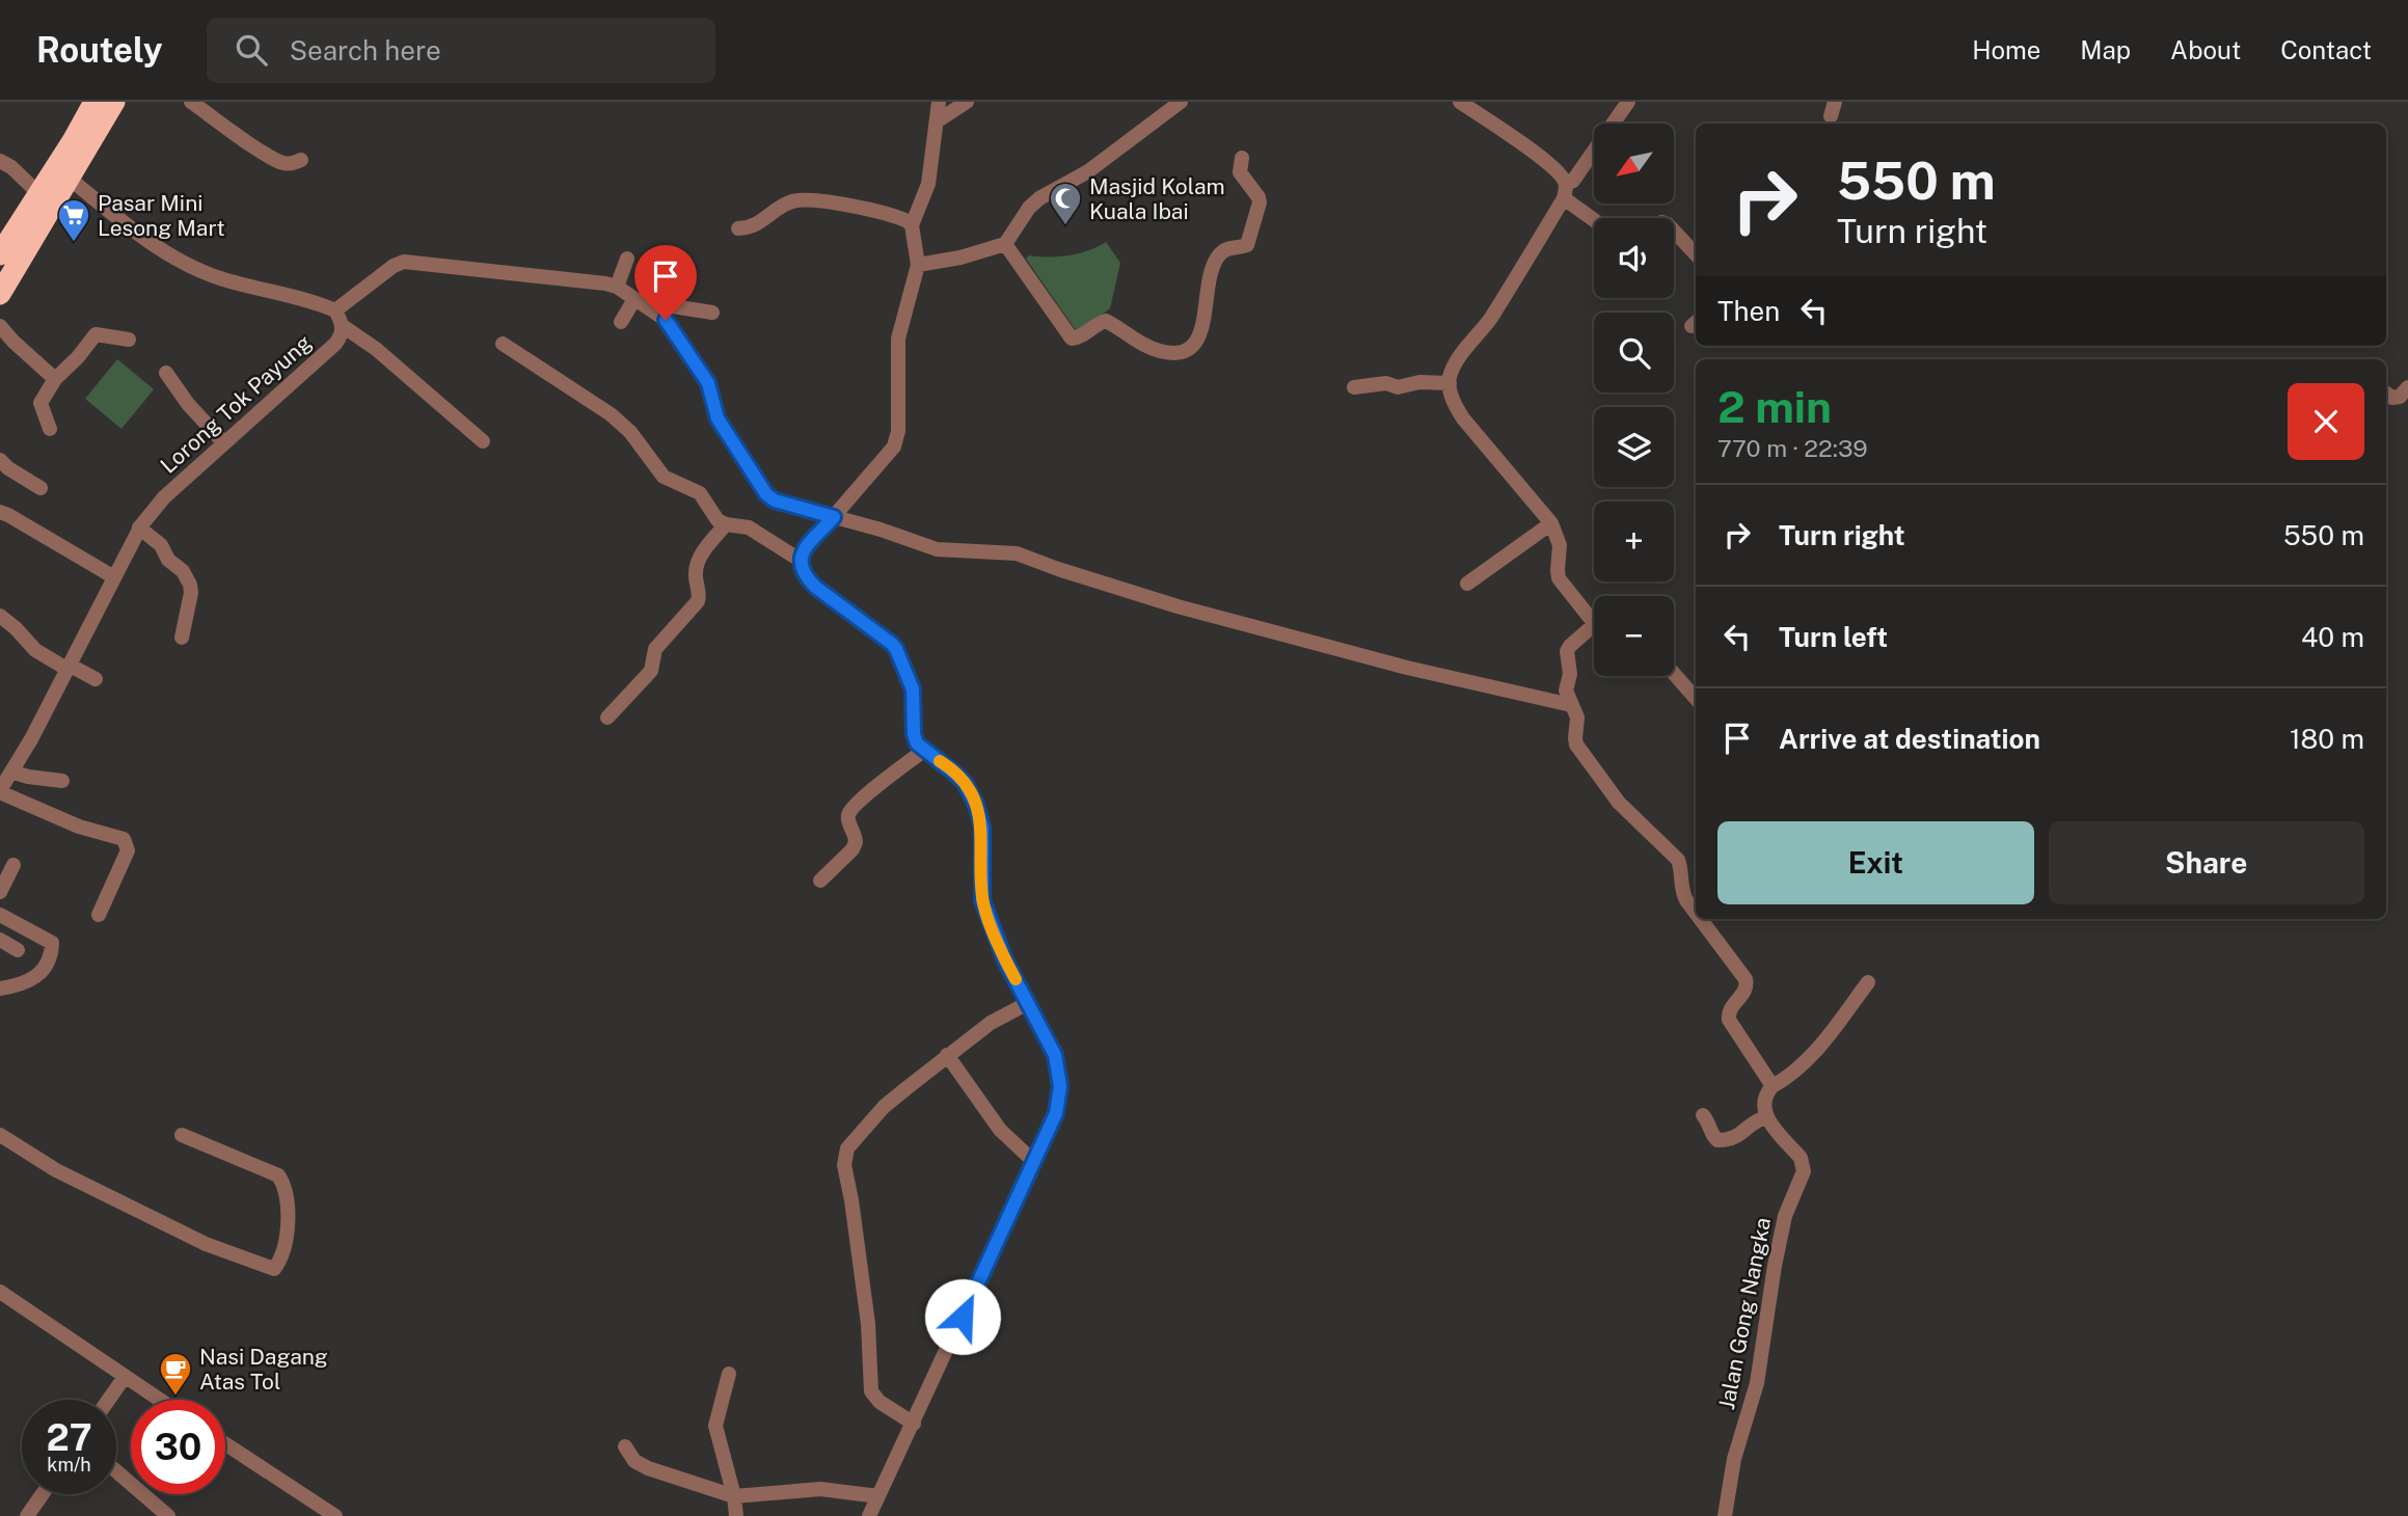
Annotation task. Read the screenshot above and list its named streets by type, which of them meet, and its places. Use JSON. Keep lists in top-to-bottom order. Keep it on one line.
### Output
{"streets":{"street":["Lorong Tok Payung","Jalan Gong Nangka"]},"places":{"mosque":["Masjid Kolam Kuala Ibai"],"supermarket":["Pasar Mini Lesong Mart"],"cafe":["Nasi Dagang Atas Tol"]},"north":"bottom left","page":{"header":"Routely","search":"Search here","nav":["Home","Map","About","Contact"],"map_buttons":["+","−"],"turn":["550 m","Turn right"],"then":"Then","heading":["2 min","770 m · 22:39"],"list":[{"name":"Turn right","value":"550 m"},{"name":"Turn left","value":"40 m"},{"name":"Arrive at destination","value":"180 m"}],"buttons":["Exit","Share"],"speed":"27 km/h","limit":"30"}}
